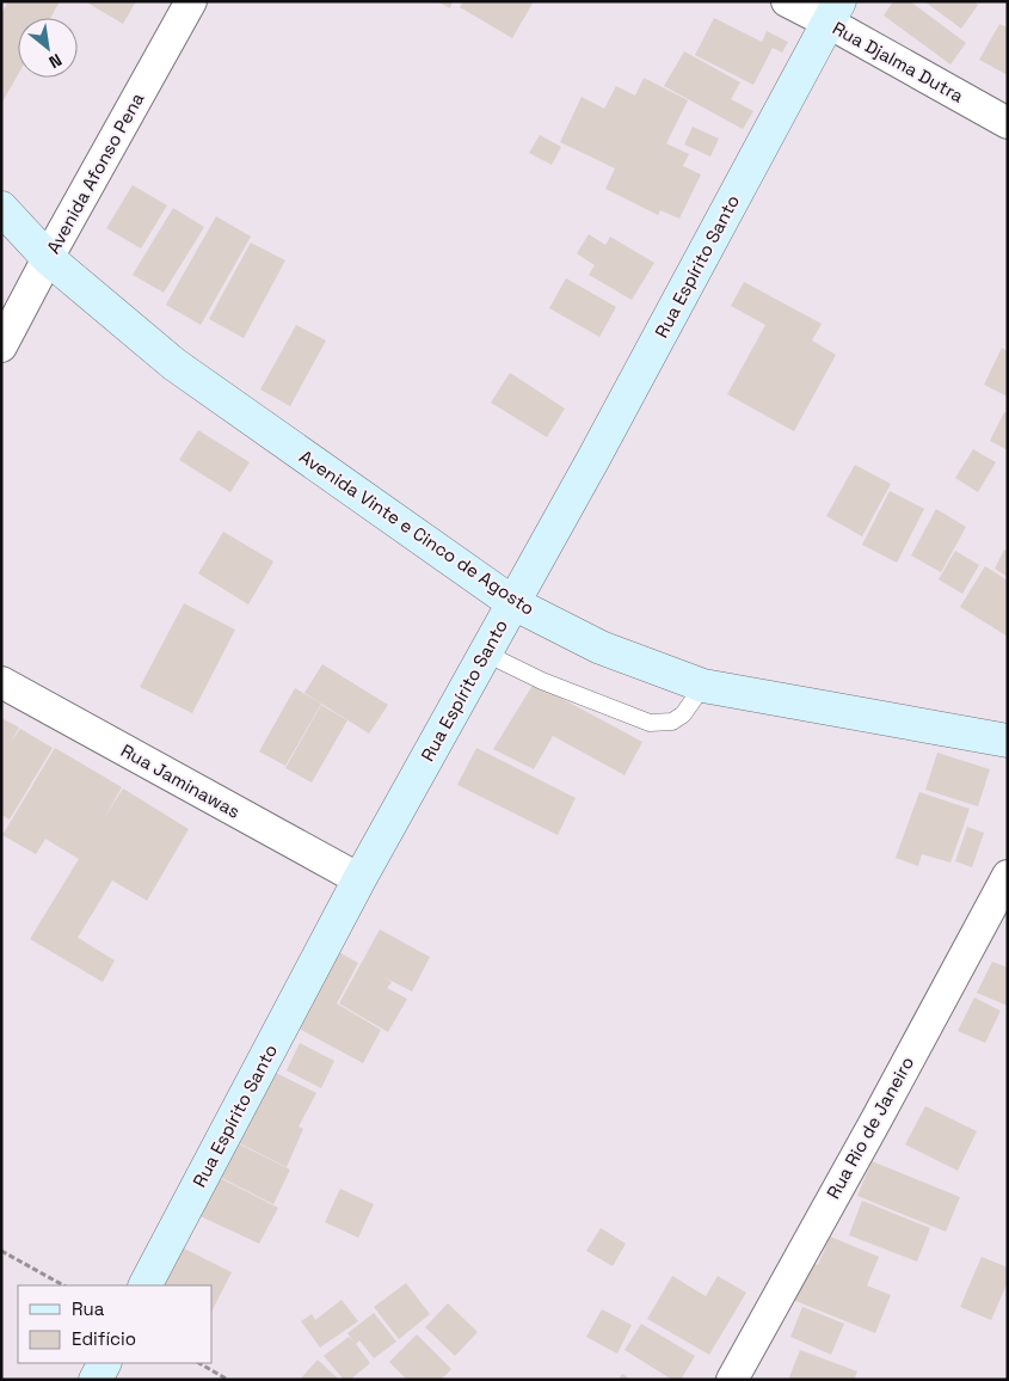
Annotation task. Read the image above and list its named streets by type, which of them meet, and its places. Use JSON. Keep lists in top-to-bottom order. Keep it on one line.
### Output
{"streets":{"street":["Rua Djalma Dutra","Avenida Afonso Pena","Rua Espírito Santo","Avenida Vinte e Cinco de Agosto","Rua Jaminawas","Rua Rio de Janeiro"]},"crossings":[["Rua Djalma Dutra","Rua Espírito Santo"],["Avenida Afonso Pena","Avenida Vinte e Cinco de Agosto"],["Rua Espírito Santo","Avenida Vinte e Cinco de Agosto"],["Rua Espírito Santo","Rua Jaminawas"]],"legend":["Rua","Edifício"],"north":"bottom right"}
